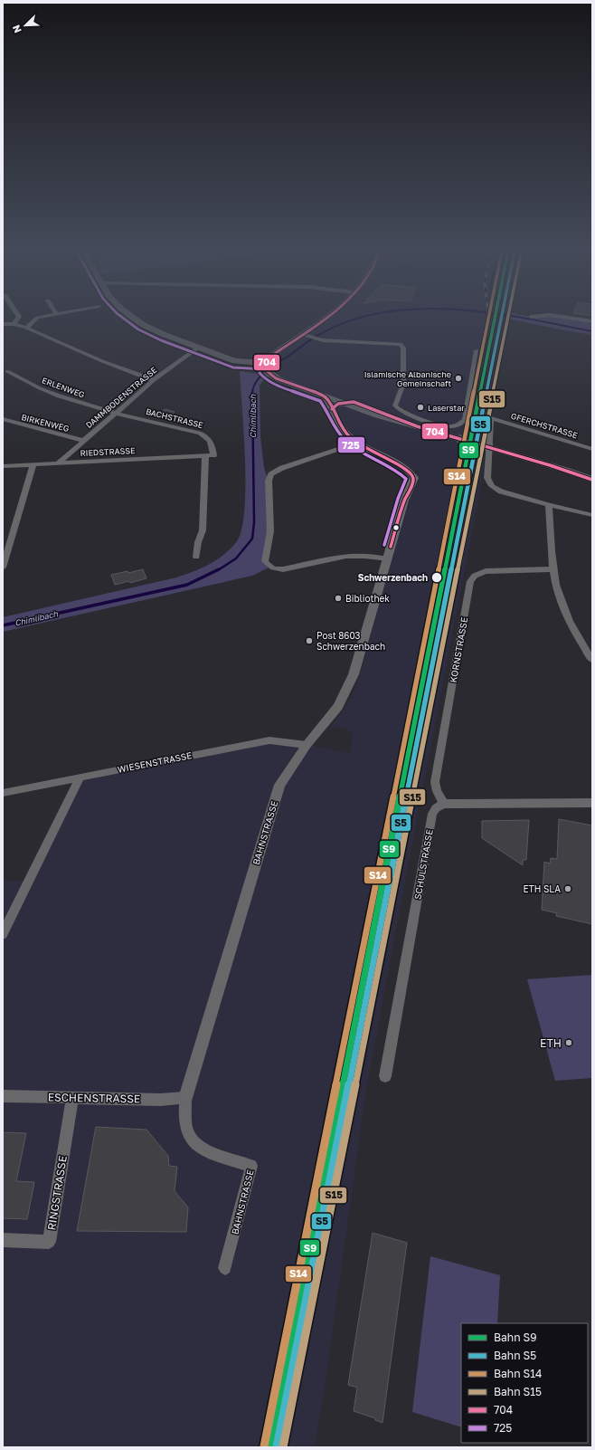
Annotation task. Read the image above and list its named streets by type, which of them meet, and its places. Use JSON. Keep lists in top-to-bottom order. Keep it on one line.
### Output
{"streets":{"street":["ERLENWEG","DAMMBODENSTRASSE","BACHSTRASSE","BIRKENWEG","GFERCHSTRASSE","RIEDSTRASSE","KORNSTRASSE","WIESENSTRASSE","BAHNSTRASSE","SCHULSTRASSE","ESCHENSTRASSE","RINGSTRASSE"]},"crossings":[["ERLENWEG","DAMMBODENSTRASSE"],["ERLENWEG","BACHSTRASSE"],["DAMMBODENSTRASSE","BACHSTRASSE"],["DAMMBODENSTRASSE","BIRKENWEG"],["DAMMBODENSTRASSE","RIEDSTRASSE"],["BACHSTRASSE","RIEDSTRASSE"],["KORNSTRASSE","SCHULSTRASSE"],["WIESENSTRASSE","BAHNSTRASSE"],["BAHNSTRASSE","ESCHENSTRASSE"],["ESCHENSTRASSE","RINGSTRASSE"]],"water":["Chimlibach"],"places":["Islamische Albanische Gemeinschaft","Laserstar","Schwerzenbach","Bibliothek","Post 8603 Schwerzenbach","ETH SLA","ETH"],"lines":["rail line S9","rail line S5","rail line S14","rail line S15","transit line 704","transit line 725"],"legend":["Bahn S9","Bahn S5","Bahn S14","Bahn S15","704","725"],"north":"bottom left"}
